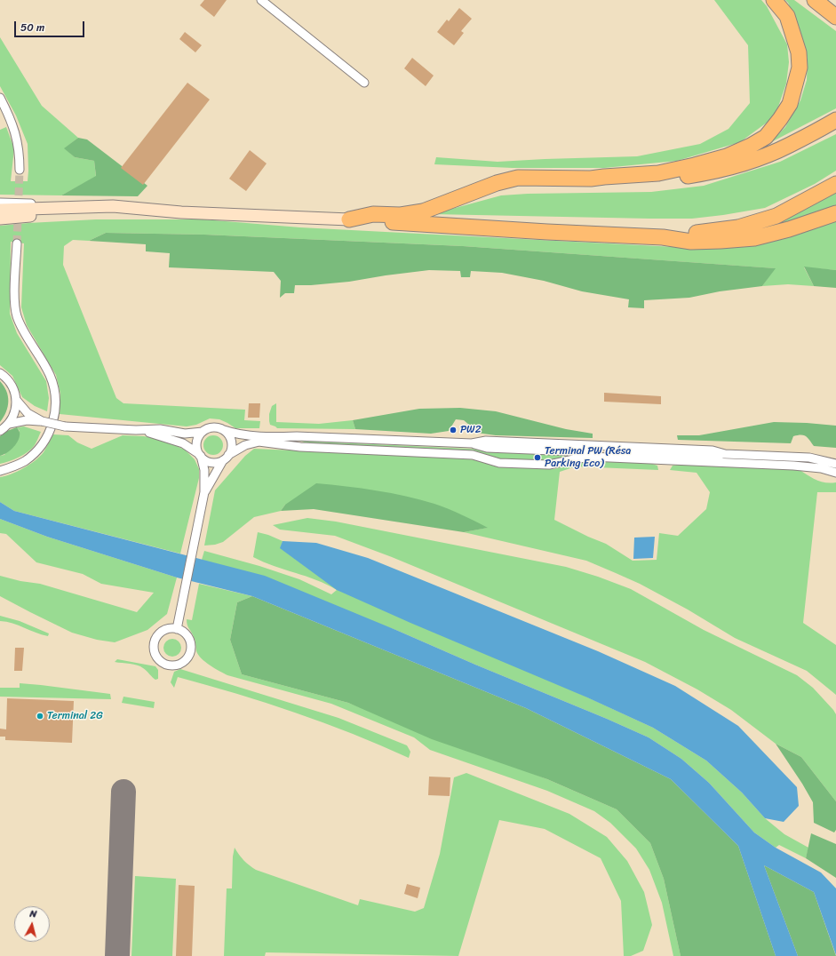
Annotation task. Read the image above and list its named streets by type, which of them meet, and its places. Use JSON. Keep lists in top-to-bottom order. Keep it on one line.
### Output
{"places":["PW2","Terminal PW (Résa Parking Eco)","Terminal 2G"],"scale_bar":"50 m","north":"top"}
